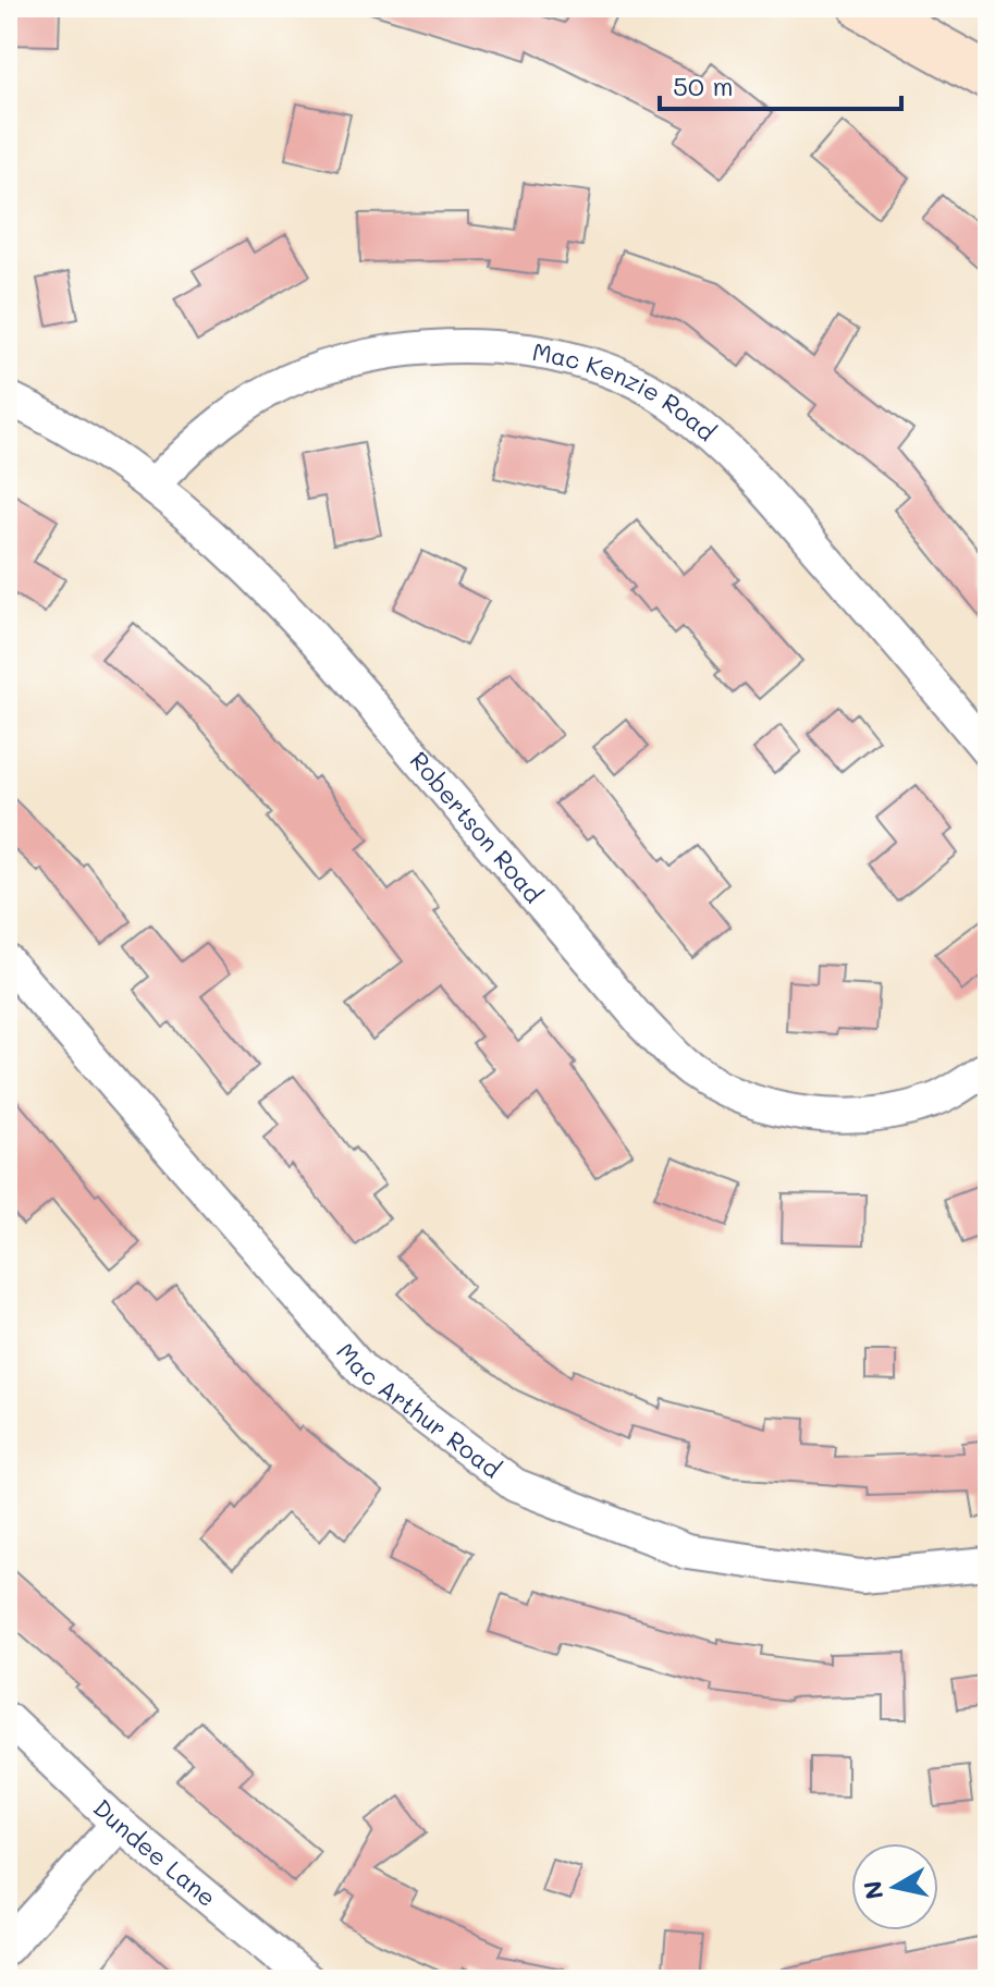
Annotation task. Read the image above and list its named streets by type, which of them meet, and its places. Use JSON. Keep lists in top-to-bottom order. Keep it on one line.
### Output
{"streets":{"street":["Mac Kenzie Road","Robertson Road","Mac Arthur Road","Dundee Lane"]},"crossings":[["Mac Kenzie Road","Robertson Road"]],"scale_bar":"50 m","north":"left"}
